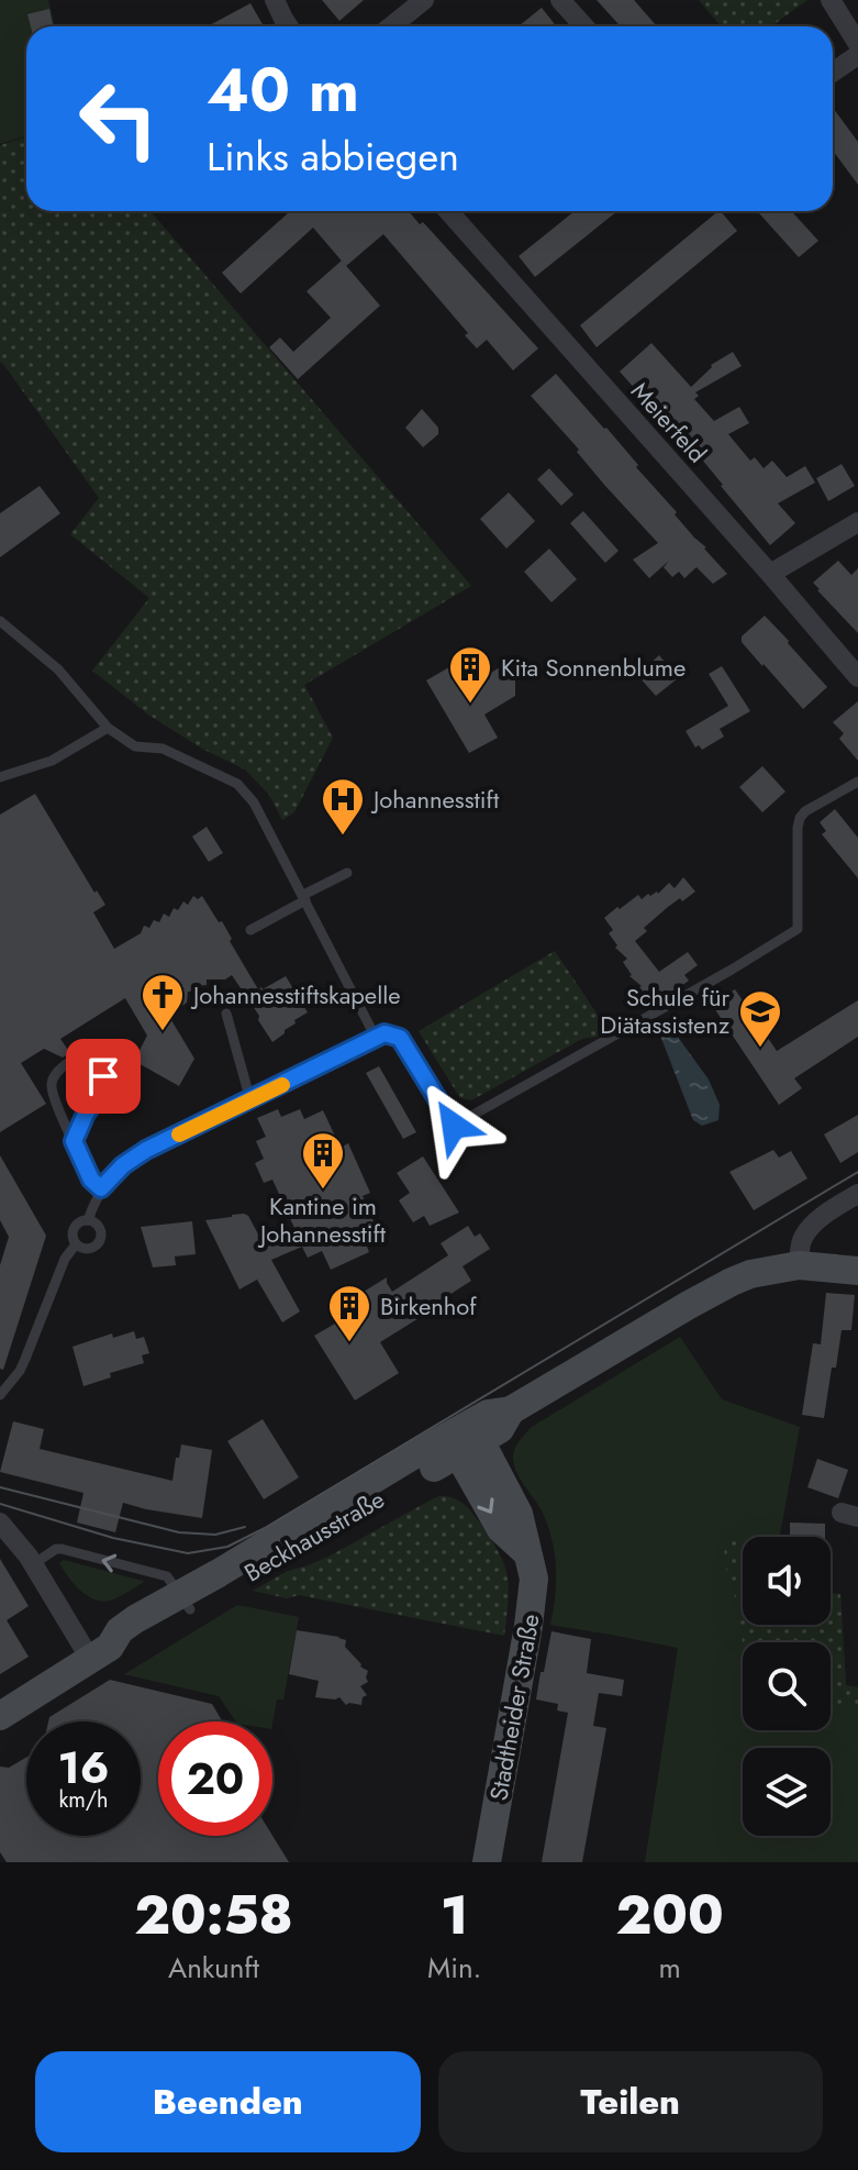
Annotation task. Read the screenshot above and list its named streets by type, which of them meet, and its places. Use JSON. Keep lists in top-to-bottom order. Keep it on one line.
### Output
{"streets":{"main road":["Beckhausstraße","Stadtheider Straße"],"street":["Meierfeld"]},"crossings":[["Beckhausstraße","Stadtheider Straße"]],"places":{"building":["Kita Sonnenblume","Kantine im Johannesstift","Birkenhof"],"hospital":["Johannesstift"],"church":["Johannesstiftskapelle"],"school or university":["Schule für Diätassistenz"]},"page":{"turn":["40 m","Links abbiegen"],"speed":"16 km/h","limit":"20","eta":["20:58","Ankunft","1","Min.","200","m"],"buttons":["Beenden","Teilen"]}}
